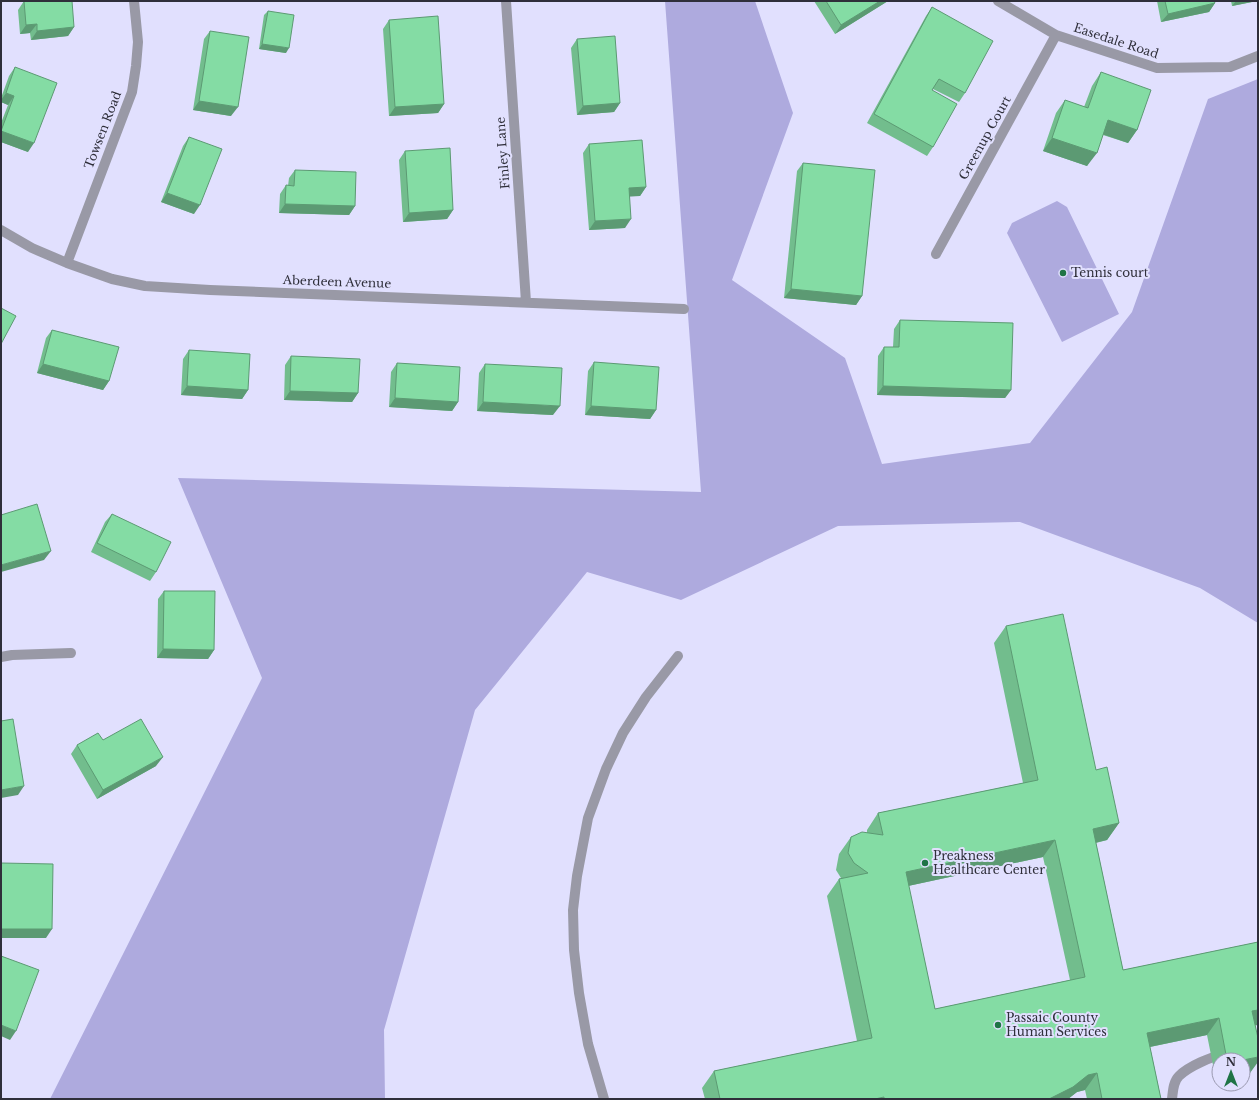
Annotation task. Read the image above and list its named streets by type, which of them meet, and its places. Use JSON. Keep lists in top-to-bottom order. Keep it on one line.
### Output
{"streets":{"street":["Easedale Road","Towsen Road","Greenup Court","Finley Lane","Aberdeen Avenue"]},"crossings":[["Easedale Road","Greenup Court"],["Towsen Road","Aberdeen Avenue"],["Finley Lane","Aberdeen Avenue"]],"places":["Tennis court","Preakness Healthcare Center","Passaic County Human Services"],"north":"top"}
